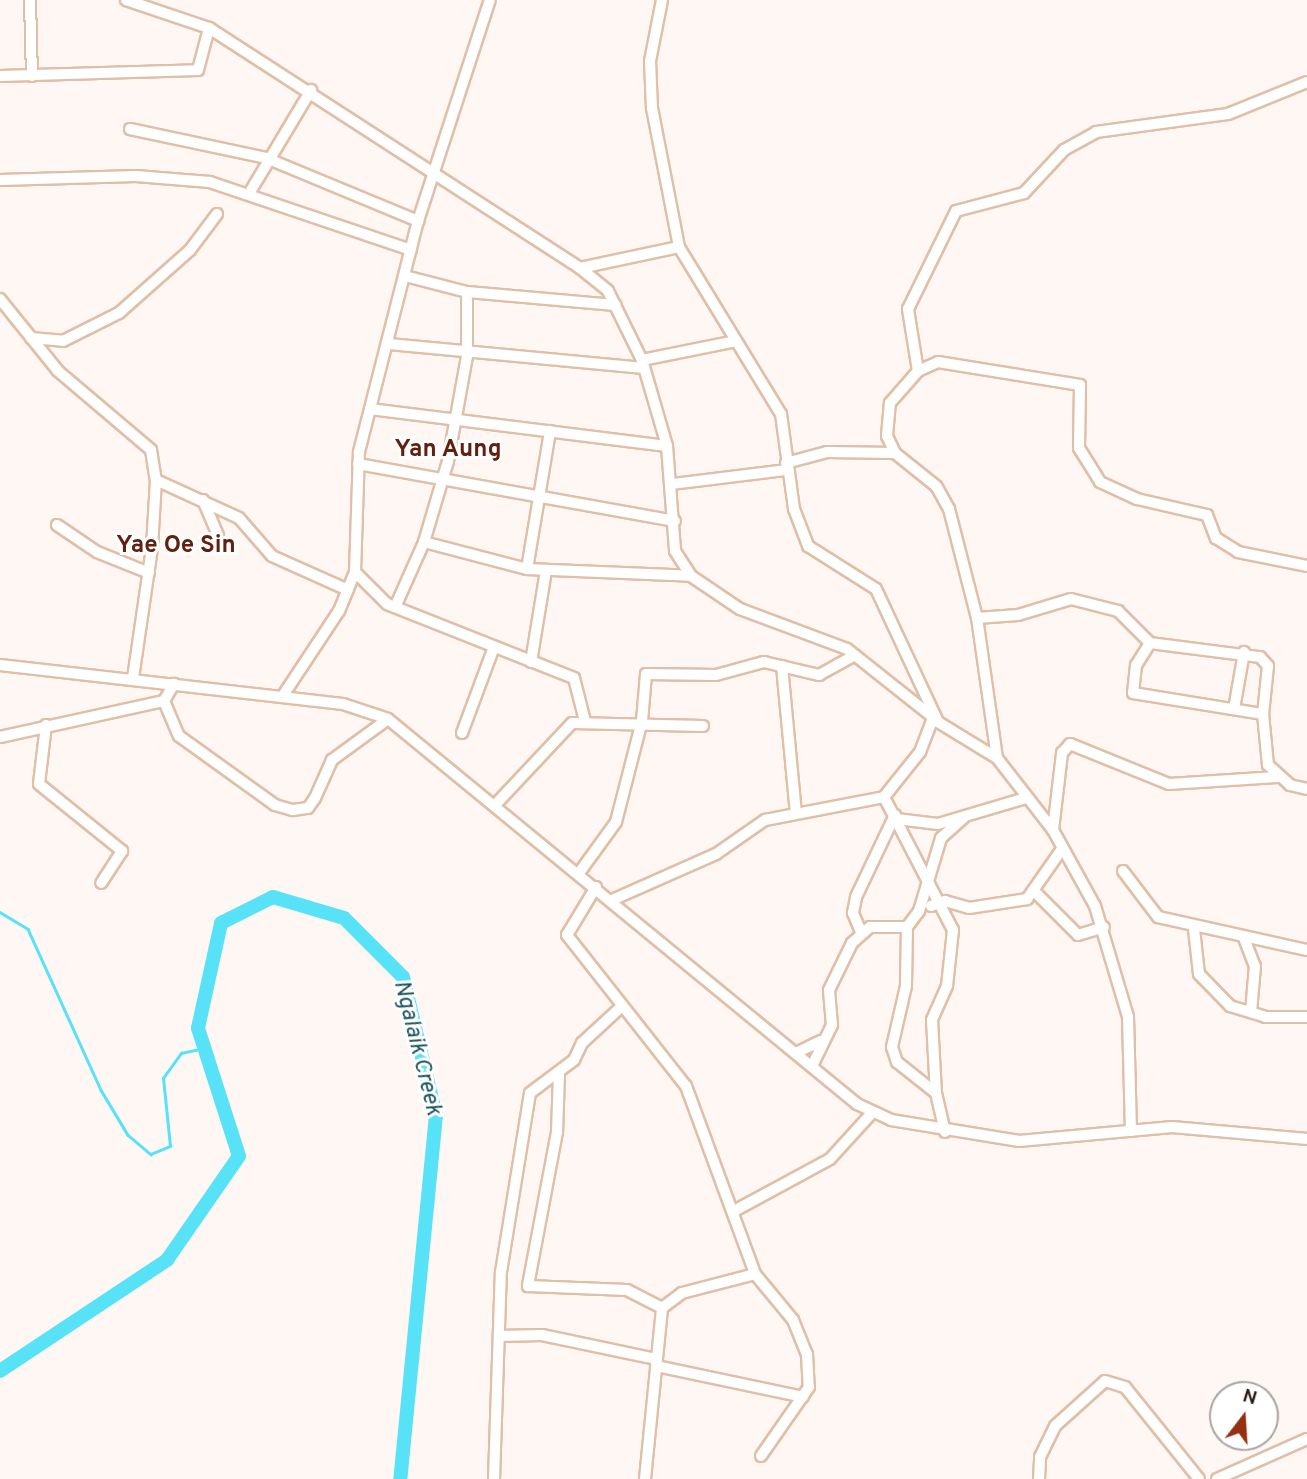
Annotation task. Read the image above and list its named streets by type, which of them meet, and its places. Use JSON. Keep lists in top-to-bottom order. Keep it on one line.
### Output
{"districts":["Yan Aung","Yae Oe Sin"],"water":["Ngalaik Creek"],"north":"top"}
